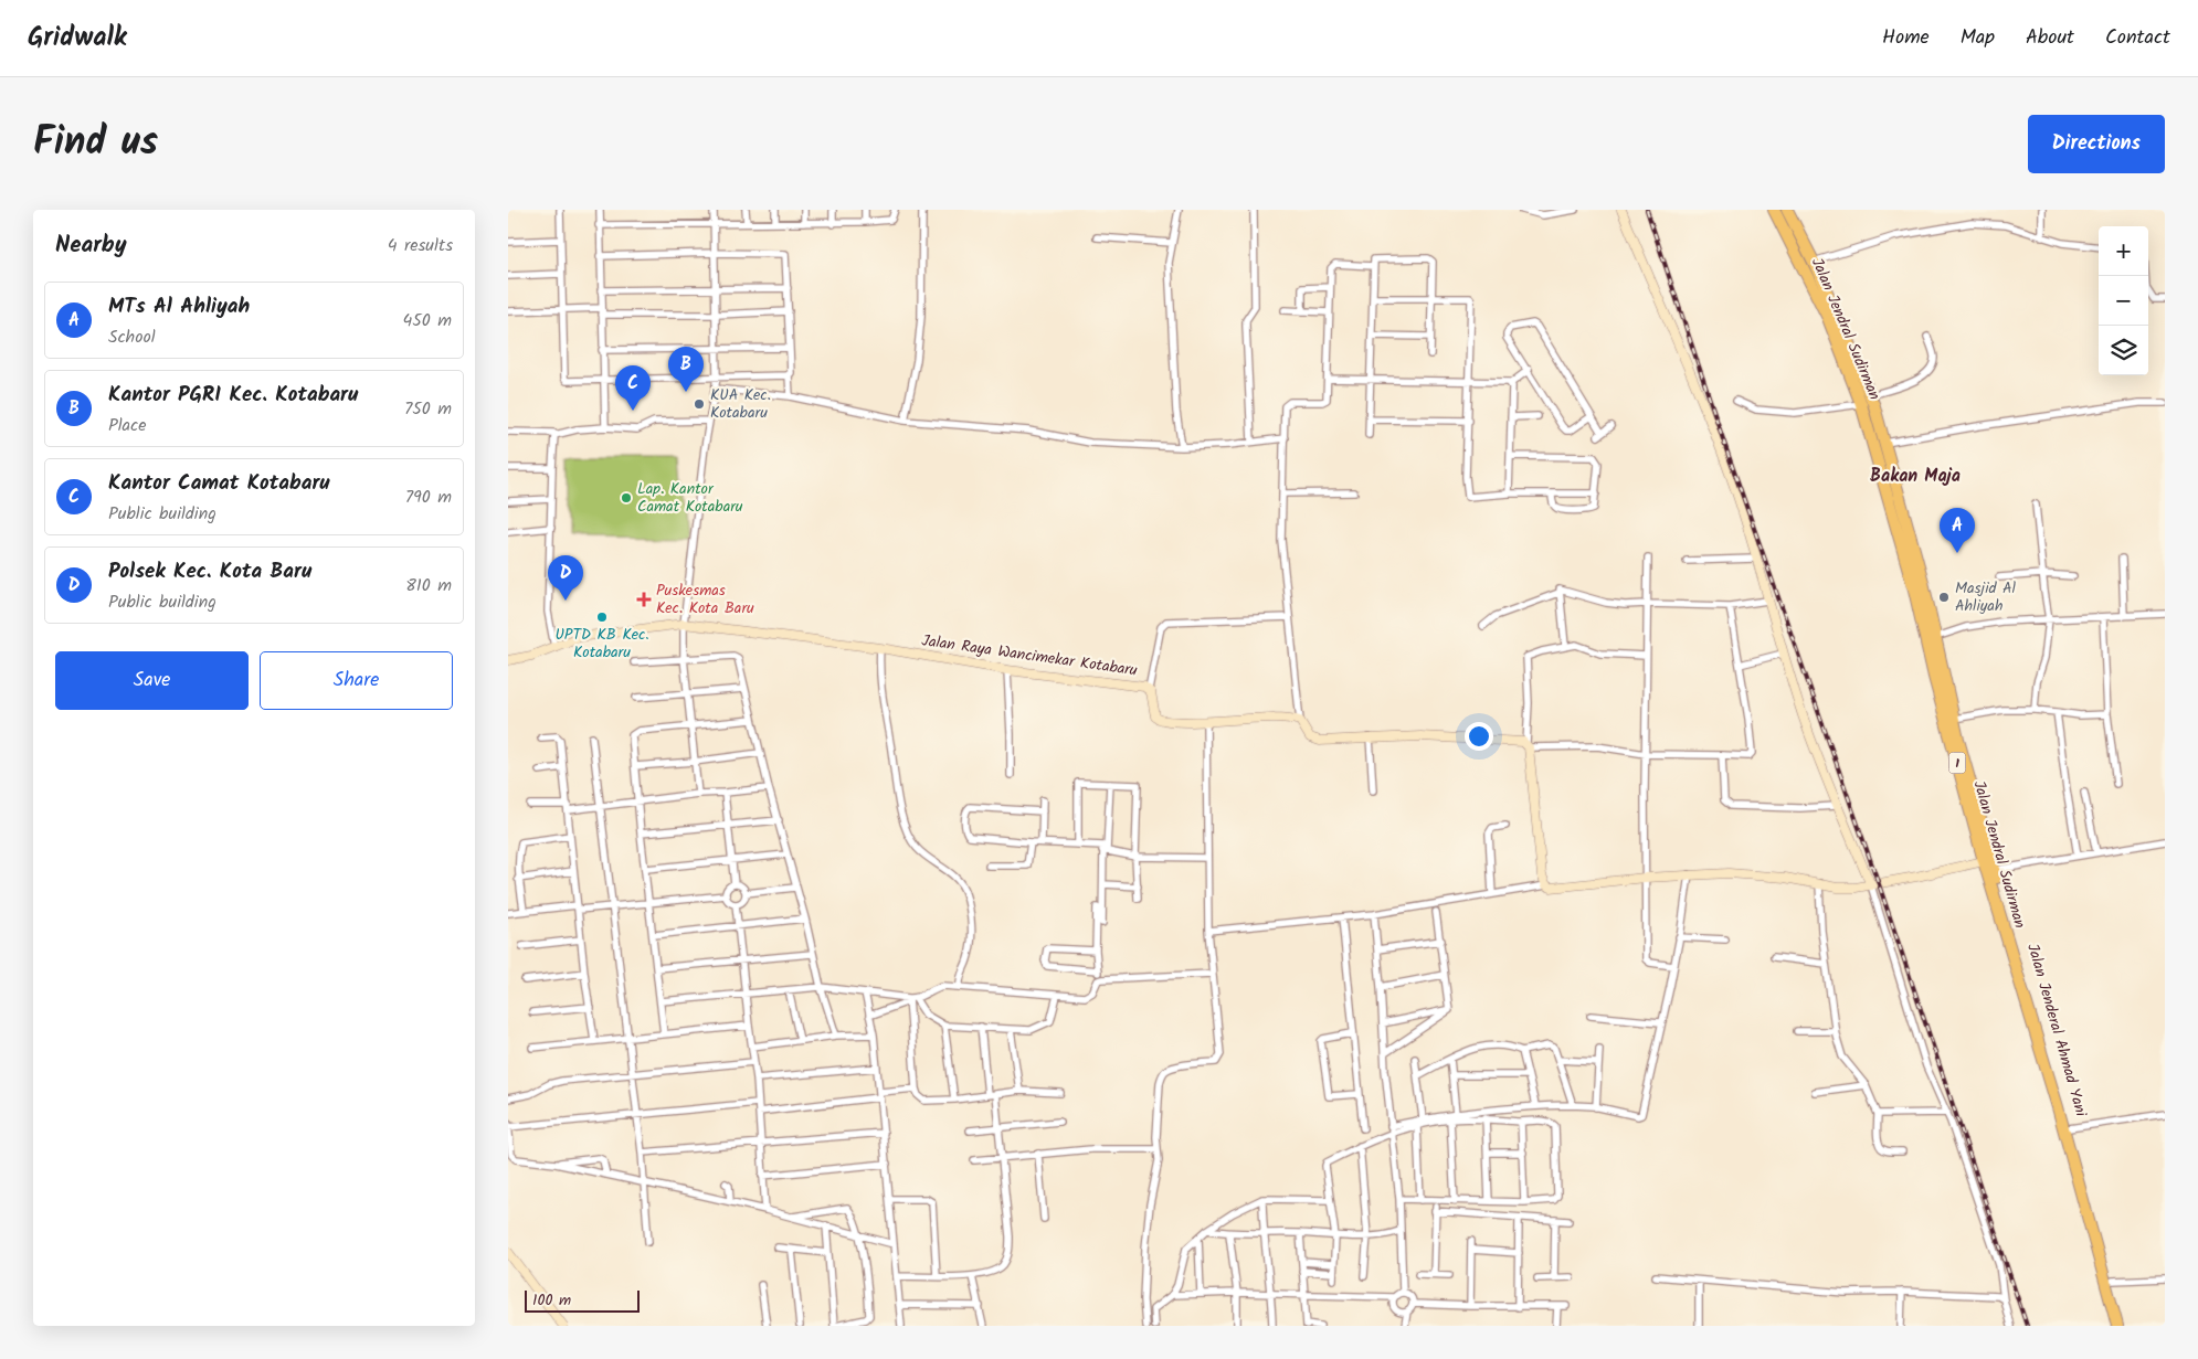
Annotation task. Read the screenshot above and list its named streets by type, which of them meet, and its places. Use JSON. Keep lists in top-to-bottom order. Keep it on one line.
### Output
{"streets":{"highway":["Jalan Jendral Sudirman","1","Jalan Jenderal Ahmad Yani"],"street":["Jalan Raya Wancimekar Kotabaru"]},"districts":["Bakan Maja"],"places":{"other":["KUA Kec. Kotabaru","Lap. Kantor Camat Kotabaru","Masjid Al Ahliyah","UPTD KB Kec. Kotabaru"],"health":["Puskesmas Kec. Kota Baru"]},"scale_bar":"100 m","page":{"header":"Gridwalk","nav":["Home","Map","About","Contact"],"title":"Find us","buttons":["Directions",["Save","Share"]],"heading":["Nearby","4 results"],"map_buttons":["+","−"],"list":[{"mark":"A","name":"MTs Al Ahliyah","note":"School","value":"450 m"},{"mark":"B","name":"Kantor PGRI Kec. Kotabaru","note":"Place","value":"750 m"},{"mark":"C","name":"Kantor Camat Kotabaru","note":"Public building","value":"790 m"},{"mark":"D","name":"Polsek Kec. Kota Baru","note":"Public building","value":"810 m"}],"pins":["B","C","A","D"],"scale":"100 m"}}
